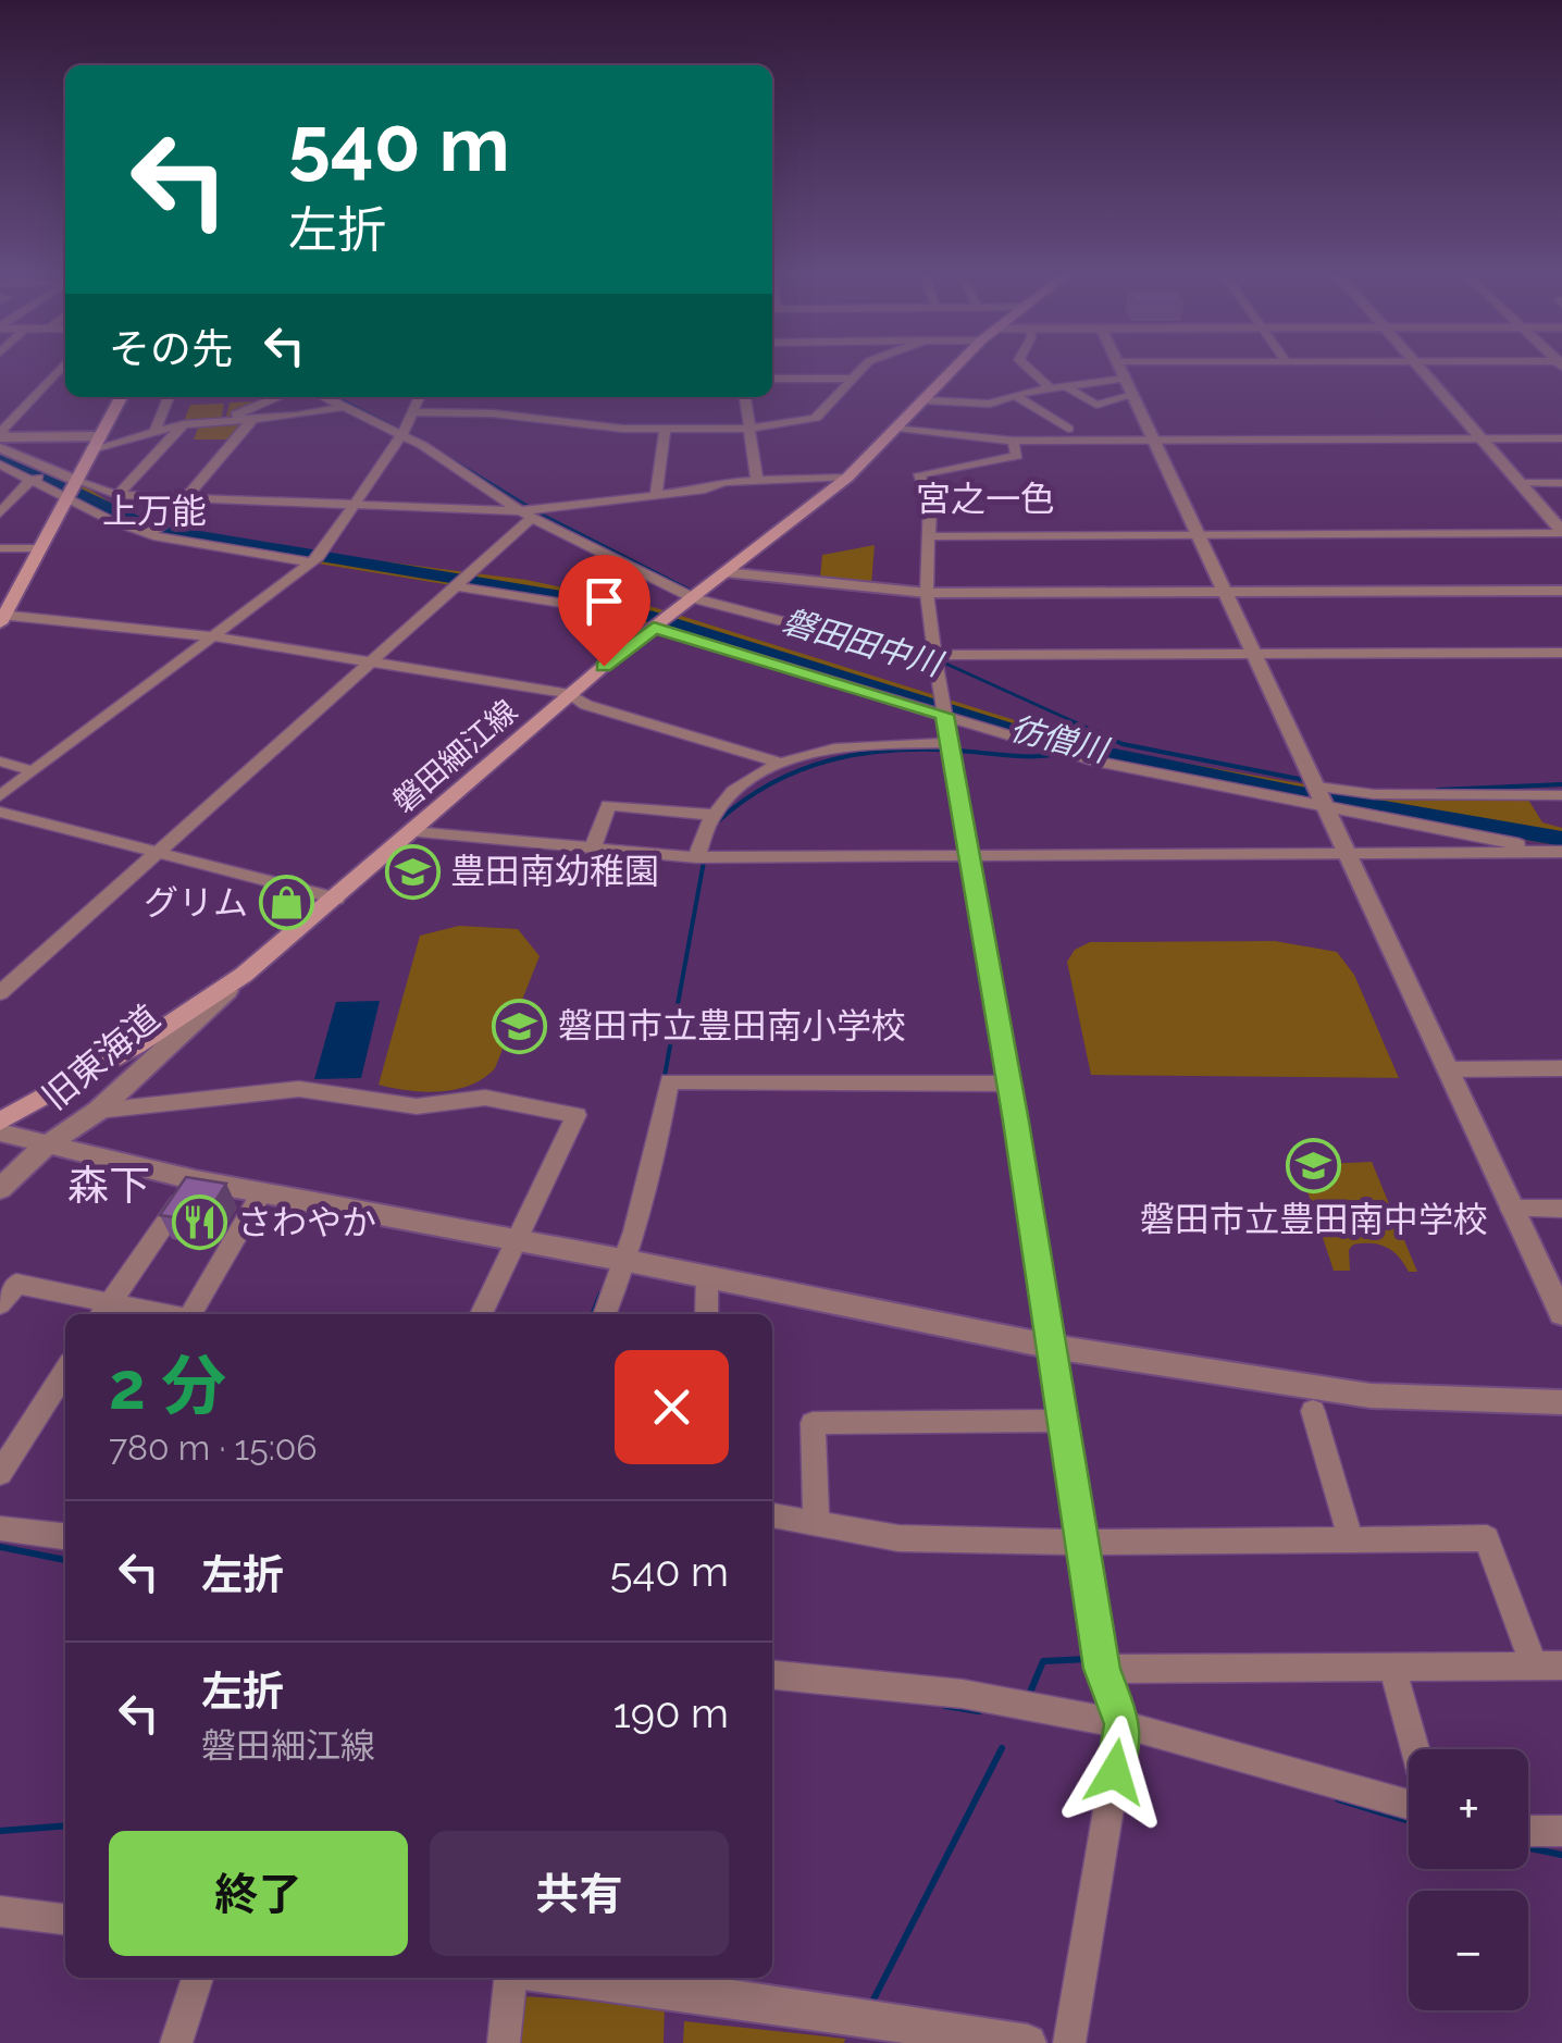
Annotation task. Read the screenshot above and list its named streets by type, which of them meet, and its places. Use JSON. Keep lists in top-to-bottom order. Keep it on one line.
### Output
{"streets":{"main road":["磐田細江線"],"street":["旧東海道"]},"crossings":[["磐田細江線","旧東海道"]],"districts":["宮之一色","上万能","森下"],"water":["磐田田中川","彷僧川"],"places":{"school or university":["豊田南幼稚園","磐田市立豊田南小学校","磐田市立豊田南中学校"],"shop":["グリム"],"restaurant":["さわやか"]},"page":{"turn":["540 m","左折"],"then":"その先","heading":["2 分","780 m · 15:06"],"list":[{"name":"左折","value":"540 m"},{"name":"左折","note":"磐田細江線","value":"190 m"}],"map_buttons":["+","−"],"buttons":["終了","共有"]}}
